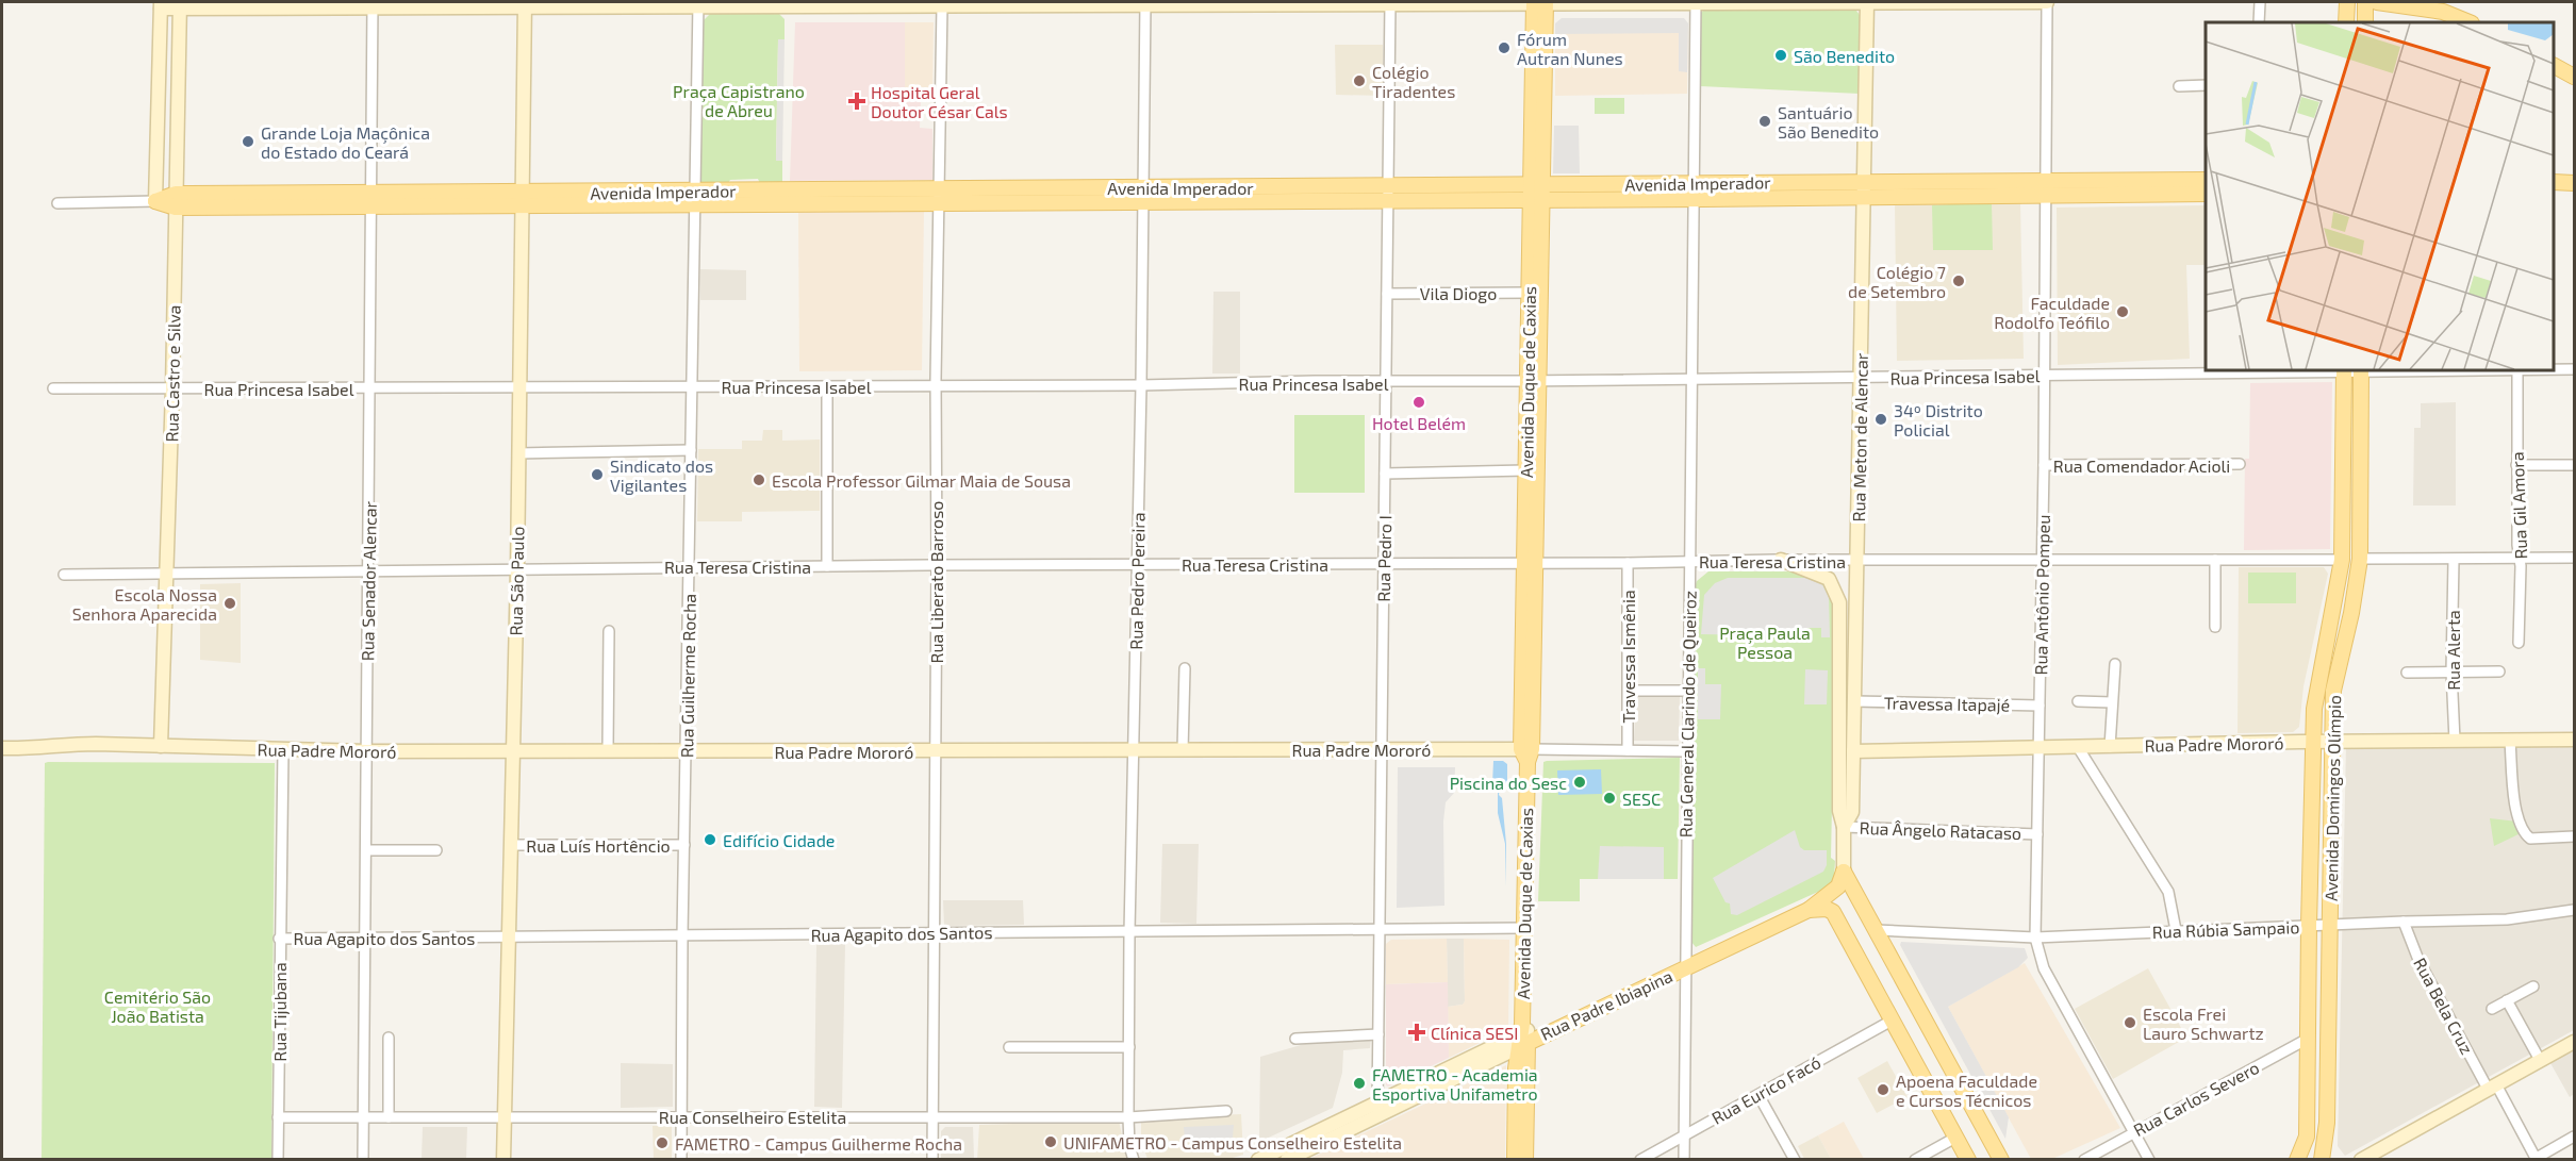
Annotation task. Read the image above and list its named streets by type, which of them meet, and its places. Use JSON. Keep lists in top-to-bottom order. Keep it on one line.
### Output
{"streets":{"main road":["Avenida Imperador","Avenida Duque de Caxias","Avenida Domingos Olímpio","Rua Padre Ibiapina"],"street":["Vila Diogo","Rua Castro e Silva","Rua Princesa Isabel","Rua Meton de Alencar","Rua Comendador Acioli","Rua Gil Amora","Rua Pedro I","Rua Teresa Cristina","Rua Senador Alencar","Rua São Paulo","Rua Pedro Pereira","Rua Liberato Barroso","Rua Antônio Pompeu","Rua Alerta","Travessa Ismênia","Rua Guilherme Rocha","Travessa Itapajé","Rua General Clarindo de Queiroz","Rua Padre Mororó","Rua Ângelo Ratacaso","Rua Luís Hortêncio","Rua Rúbia Sampaio","Rua Agapito dos Santos","Rua Bela Cruz","Rua Tijubana","Rua Eurico Facó","Rua Carlos Severo","Rua Conselheiro Estelita"]},"crossings":[["Avenida Imperador","Rua Castro e Silva"],["Avenida Imperador","Avenida Duque de Caxias"],["Avenida Imperador","Rua Meton de Alencar"],["Avenida Imperador","Rua Pedro I"],["Avenida Imperador","Rua Senador Alencar"],["Avenida Imperador","Rua São Paulo"],["Avenida Imperador","Rua Pedro Pereira"],["Avenida Imperador","Rua Liberato Barroso"],["Avenida Imperador","Rua Antônio Pompeu"],["Avenida Imperador","Rua Guilherme Rocha"],["Avenida Imperador","Rua General Clarindo de Queiroz"],["Vila Diogo","Avenida Duque de Caxias"],["Vila Diogo","Rua Pedro I"],["Rua Castro e Silva","Rua Princesa Isabel"],["Rua Castro e Silva","Rua Teresa Cristina"],["Rua Castro e Silva","Rua Padre Mororó"],["Rua Princesa Isabel","Avenida Duque de Caxias"],["Rua Princesa Isabel","Rua Meton de Alencar"],["Rua Princesa Isabel","Rua Pedro I"],["Rua Princesa Isabel","Rua Senador Alencar"],["Rua Princesa Isabel","Rua São Paulo"],["Rua Princesa Isabel","Rua Pedro Pereira"],["Rua Princesa Isabel","Rua Liberato Barroso"],["Rua Princesa Isabel","Rua Antônio Pompeu"],["Rua Princesa Isabel","Rua Guilherme Rocha"],["Rua Princesa Isabel","Rua General Clarindo de Queiroz"],["Rua Princesa Isabel","Avenida Domingos Olímpio"],["Avenida Duque de Caxias","Rua Teresa Cristina"],["Avenida Duque de Caxias","Rua Padre Mororó"],["Avenida Duque de Caxias","Rua Agapito dos Santos"],["Avenida Duque de Caxias","Rua Padre Ibiapina"],["Rua Meton de Alencar","Rua Teresa Cristina"],["Rua Meton de Alencar","Travessa Itapajé"],["Rua Meton de Alencar","Rua Padre Mororó"],["Rua Meton de Alencar","Rua Ângelo Ratacaso"],["Rua Meton de Alencar","Rua Padre Ibiapina"],["Rua Comendador Acioli","Rua Antônio Pompeu"],["Rua Pedro I","Rua Teresa Cristina"],["Rua Pedro I","Rua Padre Mororó"],["Rua Pedro I","Rua Agapito dos Santos"],["Rua Pedro I","Rua Padre Ibiapina"],["Rua Teresa Cristina","Rua Senador Alencar"],["Rua Teresa Cristina","Rua São Paulo"],["Rua Teresa Cristina","Rua Pedro Pereira"],["Rua Teresa Cristina","Rua Liberato Barroso"],["Rua Teresa Cristina","Rua Antônio Pompeu"],["Rua Teresa Cristina","Travessa Ismênia"],["Rua Teresa Cristina","Rua Guilherme Rocha"],["Rua Teresa Cristina","Rua General Clarindo de Queiroz"],["Rua Teresa Cristina","Avenida Domingos Olímpio"],["Rua Senador Alencar","Rua Padre Mororó"],["Rua Senador Alencar","Rua Agapito dos Santos"],["Rua Senador Alencar","Rua Conselheiro Estelita"],["Rua São Paulo","Rua Padre Mororó"],["Rua São Paulo","Rua Luís Hortêncio"],["Rua São Paulo","Rua Agapito dos Santos"],["Rua São Paulo","Rua Conselheiro Estelita"],["Rua Pedro Pereira","Rua Padre Mororó"],["Rua Pedro Pereira","Rua Agapito dos Santos"],["Rua Pedro Pereira","Rua Conselheiro Estelita"],["Rua Liberato Barroso","Rua Padre Mororó"],["Rua Liberato Barroso","Rua Agapito dos Santos"],["Rua Liberato Barroso","Rua Conselheiro Estelita"],["Rua Antônio Pompeu","Travessa Itapajé"],["Rua Antônio Pompeu","Rua Padre Mororó"],["Rua Antônio Pompeu","Rua Ângelo Ratacaso"],["Rua Antônio Pompeu","Rua Rúbia Sampaio"],["Rua Antônio Pompeu","Rua Carlos Severo"],["Rua Alerta","Rua Padre Mororó"],["Travessa Ismênia","Rua Padre Mororó"],["Rua Guilherme Rocha","Rua Padre Mororó"],["Rua Guilherme Rocha","Rua Luís Hortêncio"],["Rua Guilherme Rocha","Rua Agapito dos Santos"],["Rua Guilherme Rocha","Rua Conselheiro Estelita"],["Rua General Clarindo de Queiroz","Rua Padre Mororó"],["Rua General Clarindo de Queiroz","Rua Padre Ibiapina"],["Rua General Clarindo de Queiroz","Rua Eurico Facó"],["Rua Padre Mororó","Avenida Domingos Olímpio"],["Rua Padre Mororó","Rua Tijubana"],["Avenida Domingos Olímpio","Rua Rúbia Sampaio"],["Avenida Domingos Olímpio","Rua Carlos Severo"],["Rua Rúbia Sampaio","Rua Bela Cruz"],["Rua Agapito dos Santos","Rua Tijubana"],["Rua Tijubana","Rua Conselheiro Estelita"]],"parks":["Praça Capistrano de Abreu","Praça Paula Pessoa","Cemitério São João Batista"],"places":{"other":["Fórum Autran Nunes","São Benedito","Colégio Tiradentes","Santuário São Benedito","Grande Loja Maçônica do Estado do Ceará","Colégio 7 de Setembro","Faculdade Rodolfo Teófilo","Hotel Belém","34º Distrito Policial","Sindicato dos Vigilantes","Escola Professor Gilmar Maia de Sousa","Escola Nossa Senhora Aparecida","Piscina do Sesc","SESC","Edifício Cidade","Escola Frei Lauro Schwartz","FAMETRO - Academia Esportiva Unifametro","Apoena Faculdade e Cursos Técnicos","UNIFAMETRO - Campus Conselheiro Estelita","FAMETRO - Campus Guilherme Rocha"],"health":["Hospital Geral Doutor César Cals","Clínica SESI"]}}
